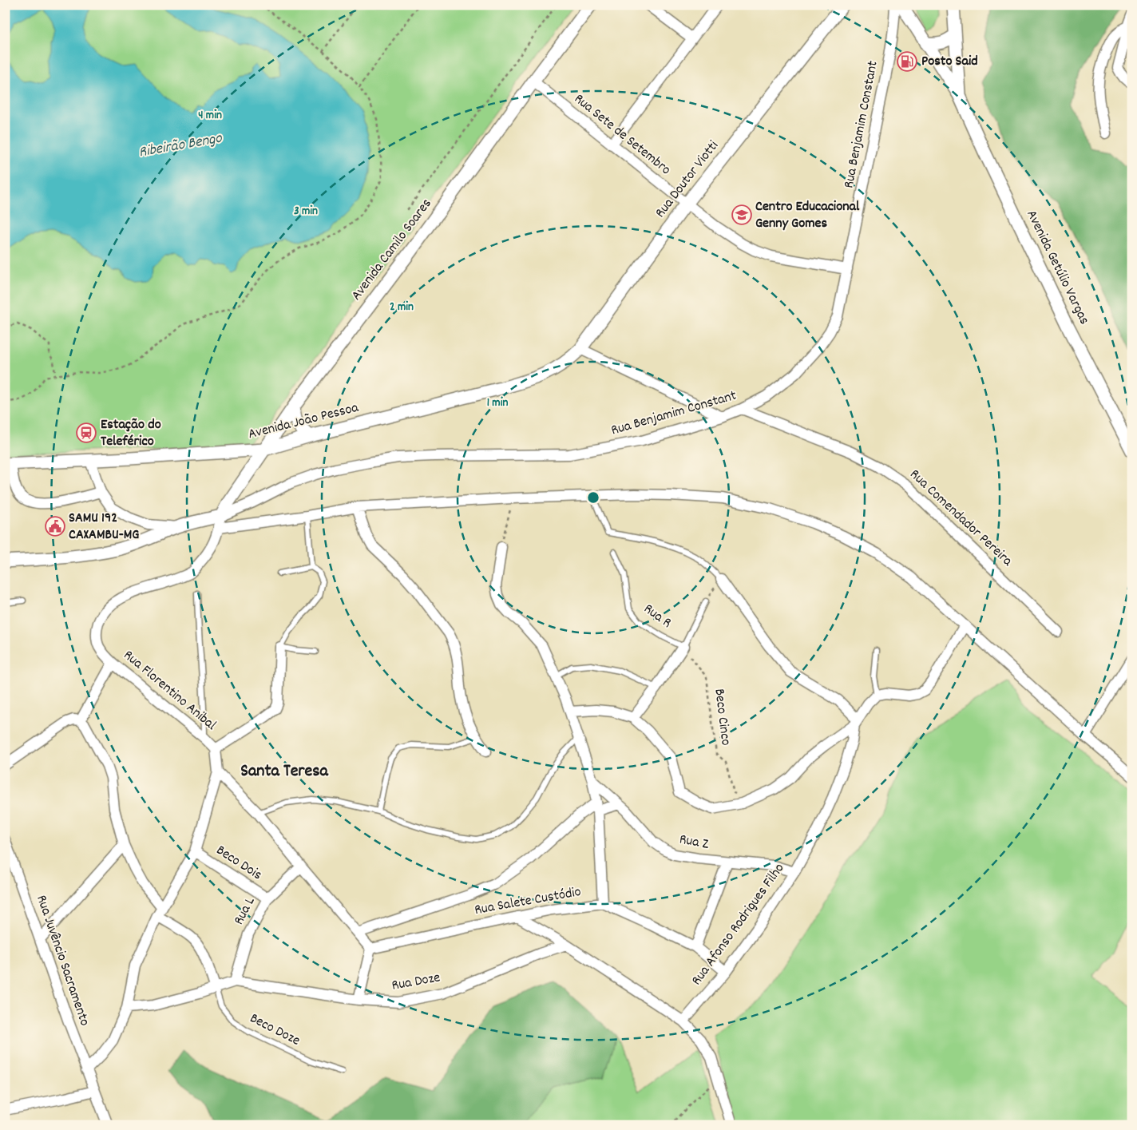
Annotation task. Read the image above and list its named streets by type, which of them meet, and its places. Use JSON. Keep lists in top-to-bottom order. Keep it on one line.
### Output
{"streets":{"street":["Rua Benjamim Constant","Rua Sete de Setembro","Rua Doutor Viotti","Avenida Camilo Soares","Avenida Getúlio Vargas","Avenida João Pessoa","Rua Comendador Pereira","Rua Florentino Anibal","Rua Z","Beco Dois","Rua Salete Custódio","Rua L","Rua Afonso Rodrigues Filho","Rua Juvêncio Sacramento","Rua Doze"],"lane":["Rua R","Beco Doze"],"path":["Beco Cinco"]},"crossings":[["Rua Benjamim Constant","Rua Sete de Setembro"],["Rua Benjamim Constant","Avenida Camilo Soares"],["Rua Benjamim Constant","Rua Comendador Pereira"],["Rua Benjamim Constant","Rua Florentino Anibal"],["Rua Sete de Setembro","Rua Doutor Viotti"],["Rua Sete de Setembro","Avenida Camilo Soares"],["Rua Doutor Viotti","Avenida João Pessoa"],["Avenida Camilo Soares","Avenida João Pessoa"],["Avenida Camilo Soares","Rua Florentino Anibal"],["Rua R","Beco Cinco"],["Rua Z","Rua Afonso Rodrigues Filho"],["Beco Dois","Rua L"],["Rua Salete Custódio","Rua Afonso Rodrigues Filho"],["Rua L","Rua Doze"],["Rua Doze","Beco Doze"]],"districts":["Santa Teresa"],"water":["Ribeirão Bengo"],"places":{"fuel station":["Posto Said"],"school or university":["Centro Educacional Genny Gomes"],"station":["Estação do Teleférico"],"public building":["SAMU 192 CAXAMBU-MG"]},"rings":["4 min","3 min","2 min","1 min"]}
